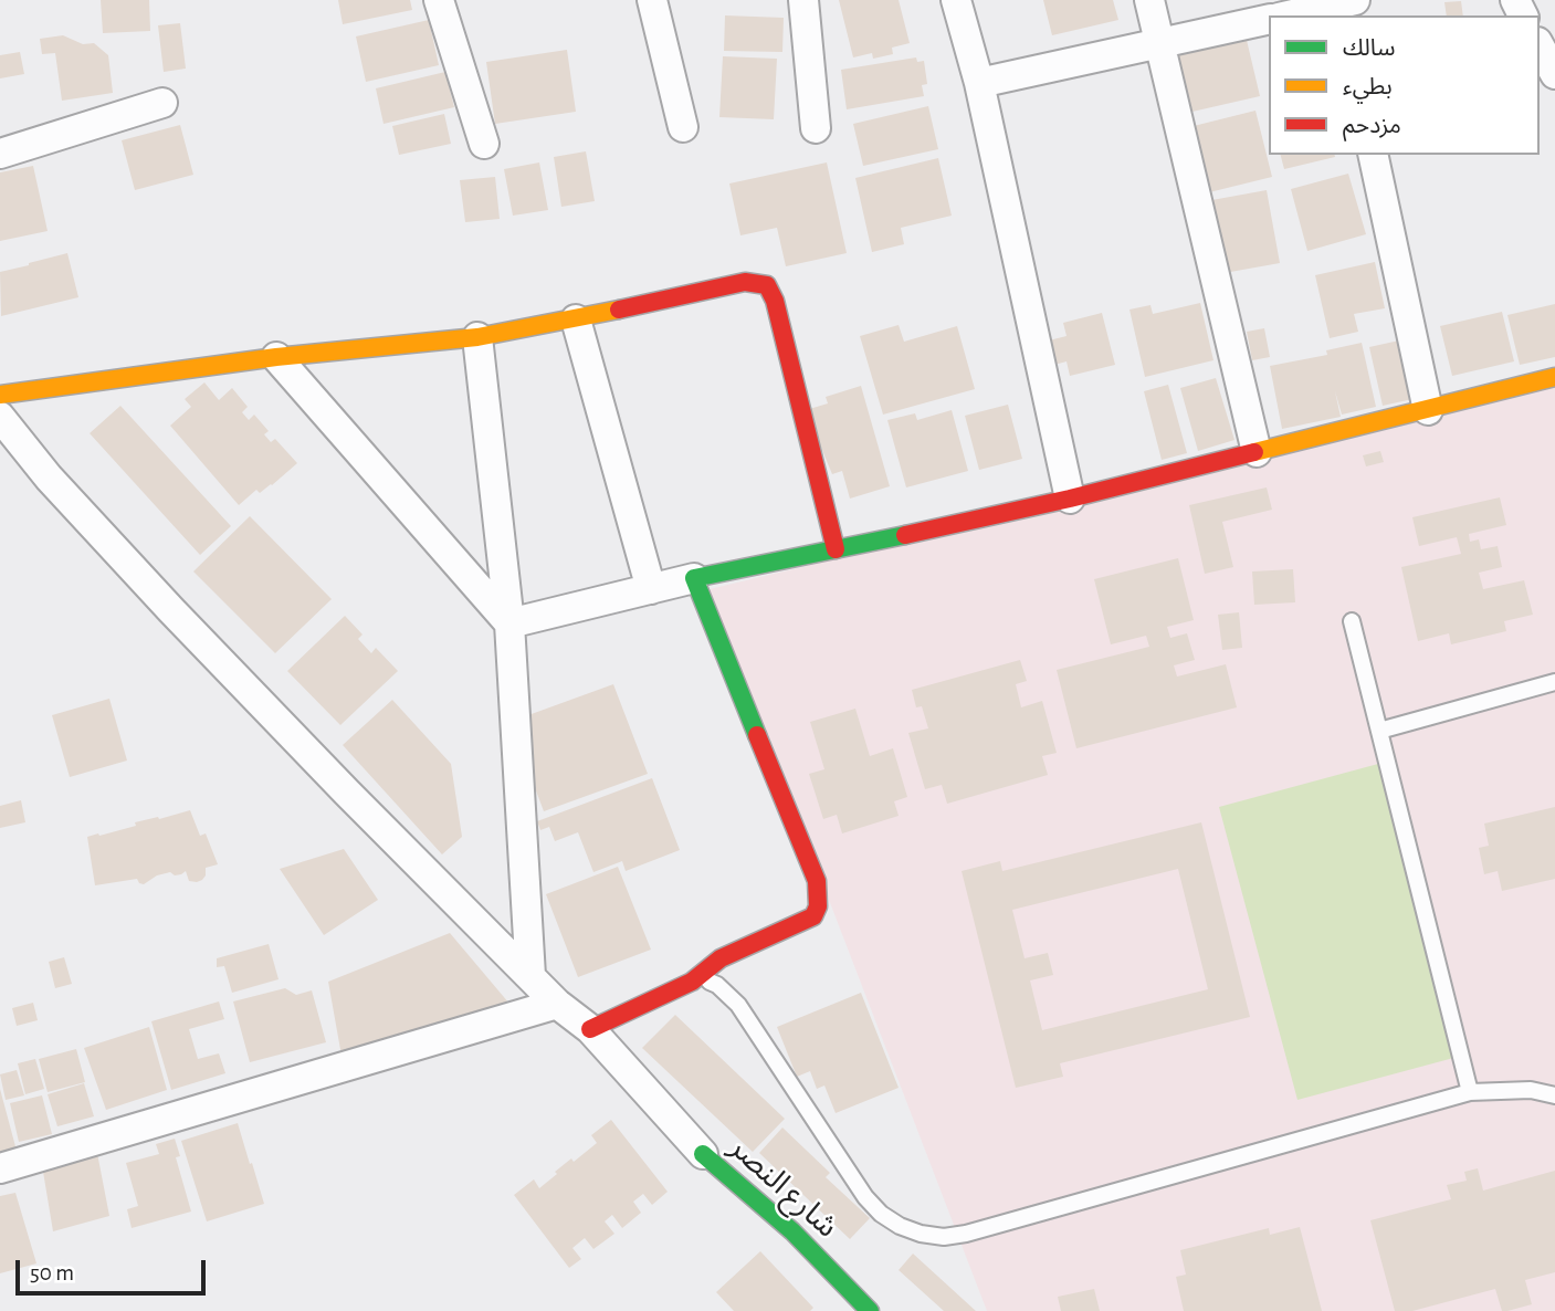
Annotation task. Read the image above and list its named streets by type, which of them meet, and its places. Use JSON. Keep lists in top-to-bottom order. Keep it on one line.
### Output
{"streets":{"street":["شارع النصر"]},"legend":["سالك","بطيء","مزدحم"],"scale_bar":"50 m"}
